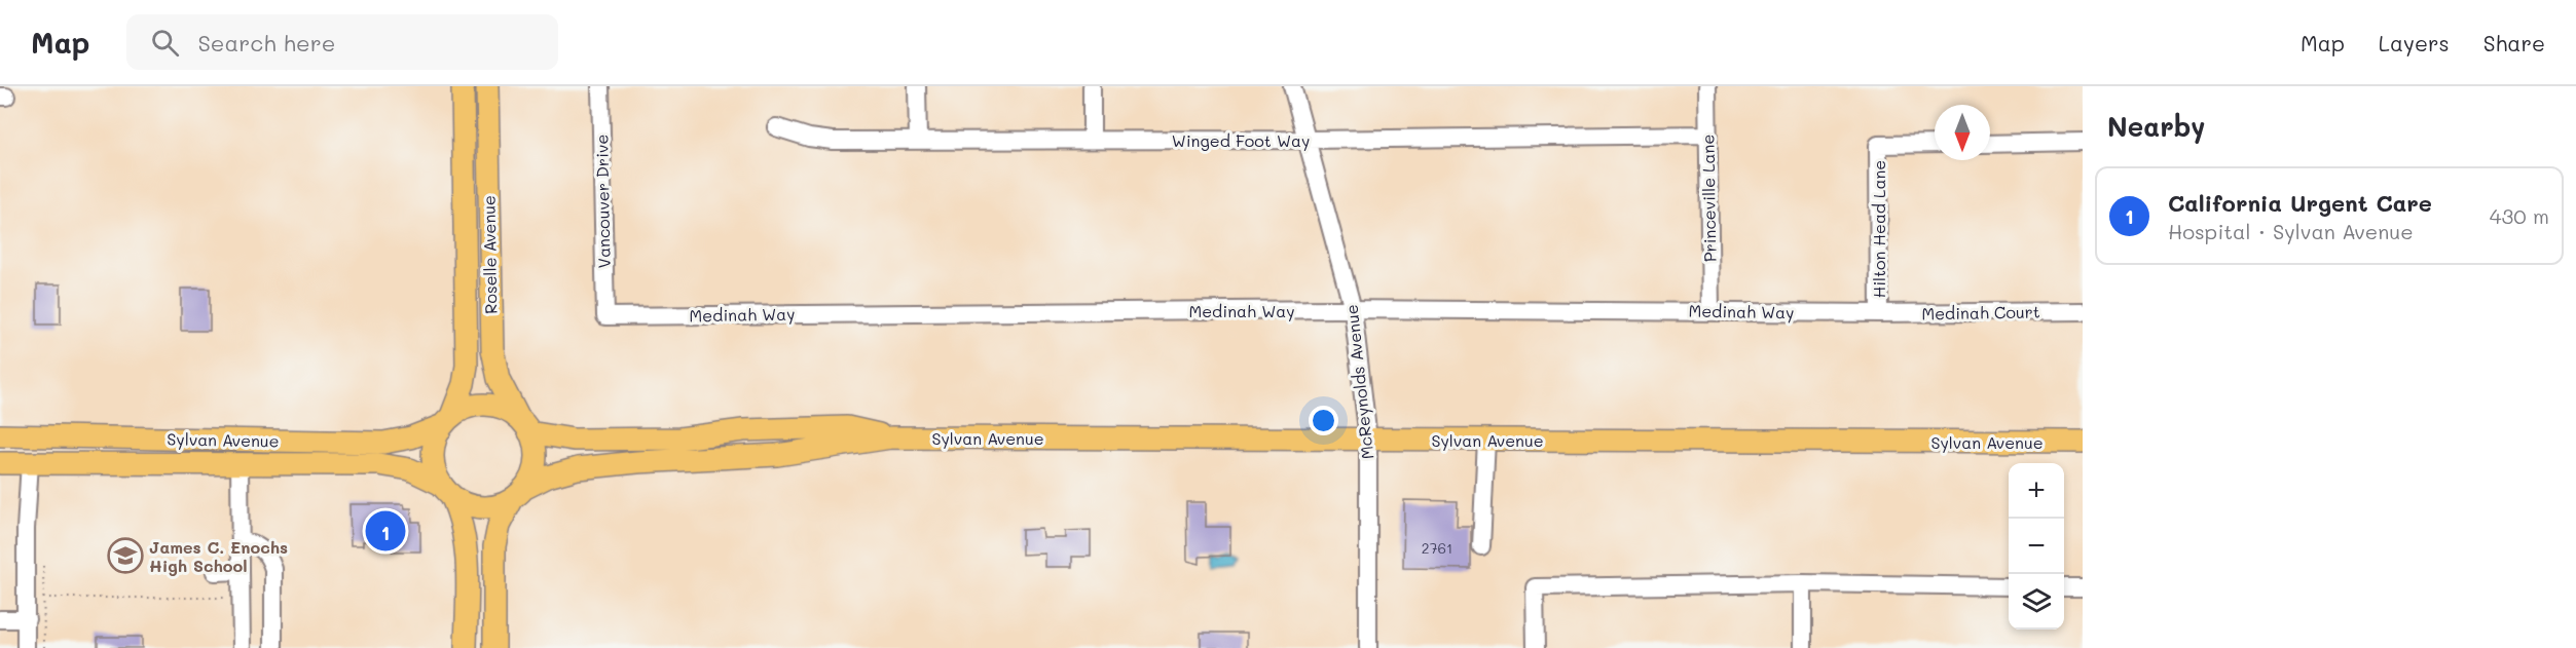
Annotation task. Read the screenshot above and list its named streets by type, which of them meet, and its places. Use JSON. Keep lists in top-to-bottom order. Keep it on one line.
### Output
{"streets":{"main road":["Roselle Avenue","Sylvan Avenue"],"street":["Winged Foot Way","Princeville Lane","Vancouver Drive","Hilton Head Lane","Medinah Way","Medinah Court","McReynolds Avenue"]},"crossings":[["Winged Foot Way","Princeville Lane"],["Winged Foot Way","McReynolds Avenue"],["Princeville Lane","Medinah Way"],["Vancouver Drive","Medinah Way"],["Hilton Head Lane","Medinah Way"],["Hilton Head Lane","Medinah Court"],["Roselle Avenue","Sylvan Avenue"],["Medinah Way","Medinah Court"],["Medinah Way","McReynolds Avenue"],["McReynolds Avenue","Sylvan Avenue"]],"places":{"school or university":["James C. Enochs High School"]},"house_numbers":["2761"],"north":"bottom","page":{"header":"Map","search":"Search here","nav":["Map","Layers","Share"],"heading":"Nearby","list":[{"mark":"1","name":"California Urgent Care","note":"Hospital · Sylvan Avenue","value":"430 m"}],"map_buttons":["+","−"],"pins":"1"}}
